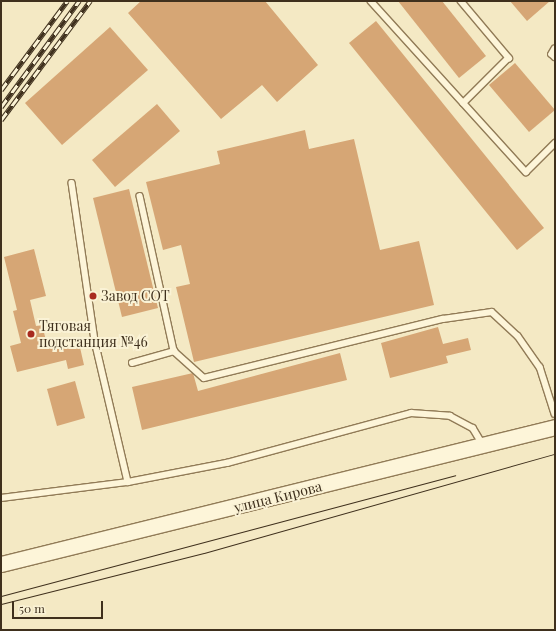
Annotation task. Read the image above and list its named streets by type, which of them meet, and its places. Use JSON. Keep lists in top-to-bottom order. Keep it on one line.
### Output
{"streets":{"main road":["улица Кирова"]},"places":["Завод СОТ","Тяговая подстанция №46"],"scale_bar":"50 m"}
